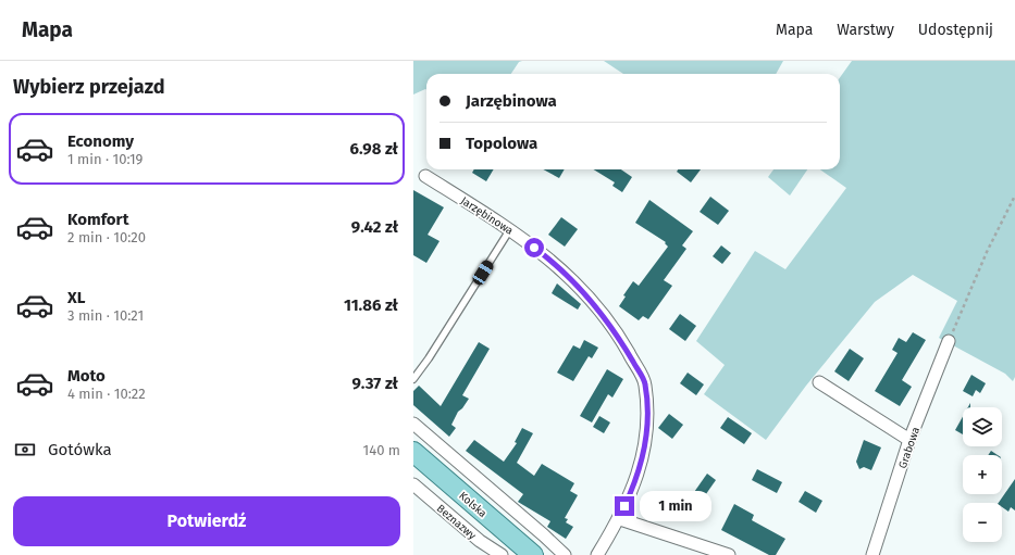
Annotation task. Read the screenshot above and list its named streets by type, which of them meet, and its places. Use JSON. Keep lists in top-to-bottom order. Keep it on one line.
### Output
{"streets":{"main road":["Kolska"],"street":["Jarzębinowa","Grabowa","Beznazwy"]},"page":{"header":"Mapa","nav":["Mapa","Warstwy","Udostępnij"],"heading":"Wybierz przejazd","banner":["Jarzębinowa","Topolowa"],"list":[{"name":"Economy","note":"1 min · 10:19","value":"6.98 zł"},{"name":"Komfort","note":"2 min · 10:20","value":"9.42 zł"},{"name":"XL","note":"3 min · 10:21","value":"11.86 zł"},{"name":"Moto","note":"4 min · 10:22","value":"9.37 zł"}],"map_buttons":["+","−"],"pay":["Gotówka","140 m"],"buttons":"Potwierdź","bubble":"1 min"}}
